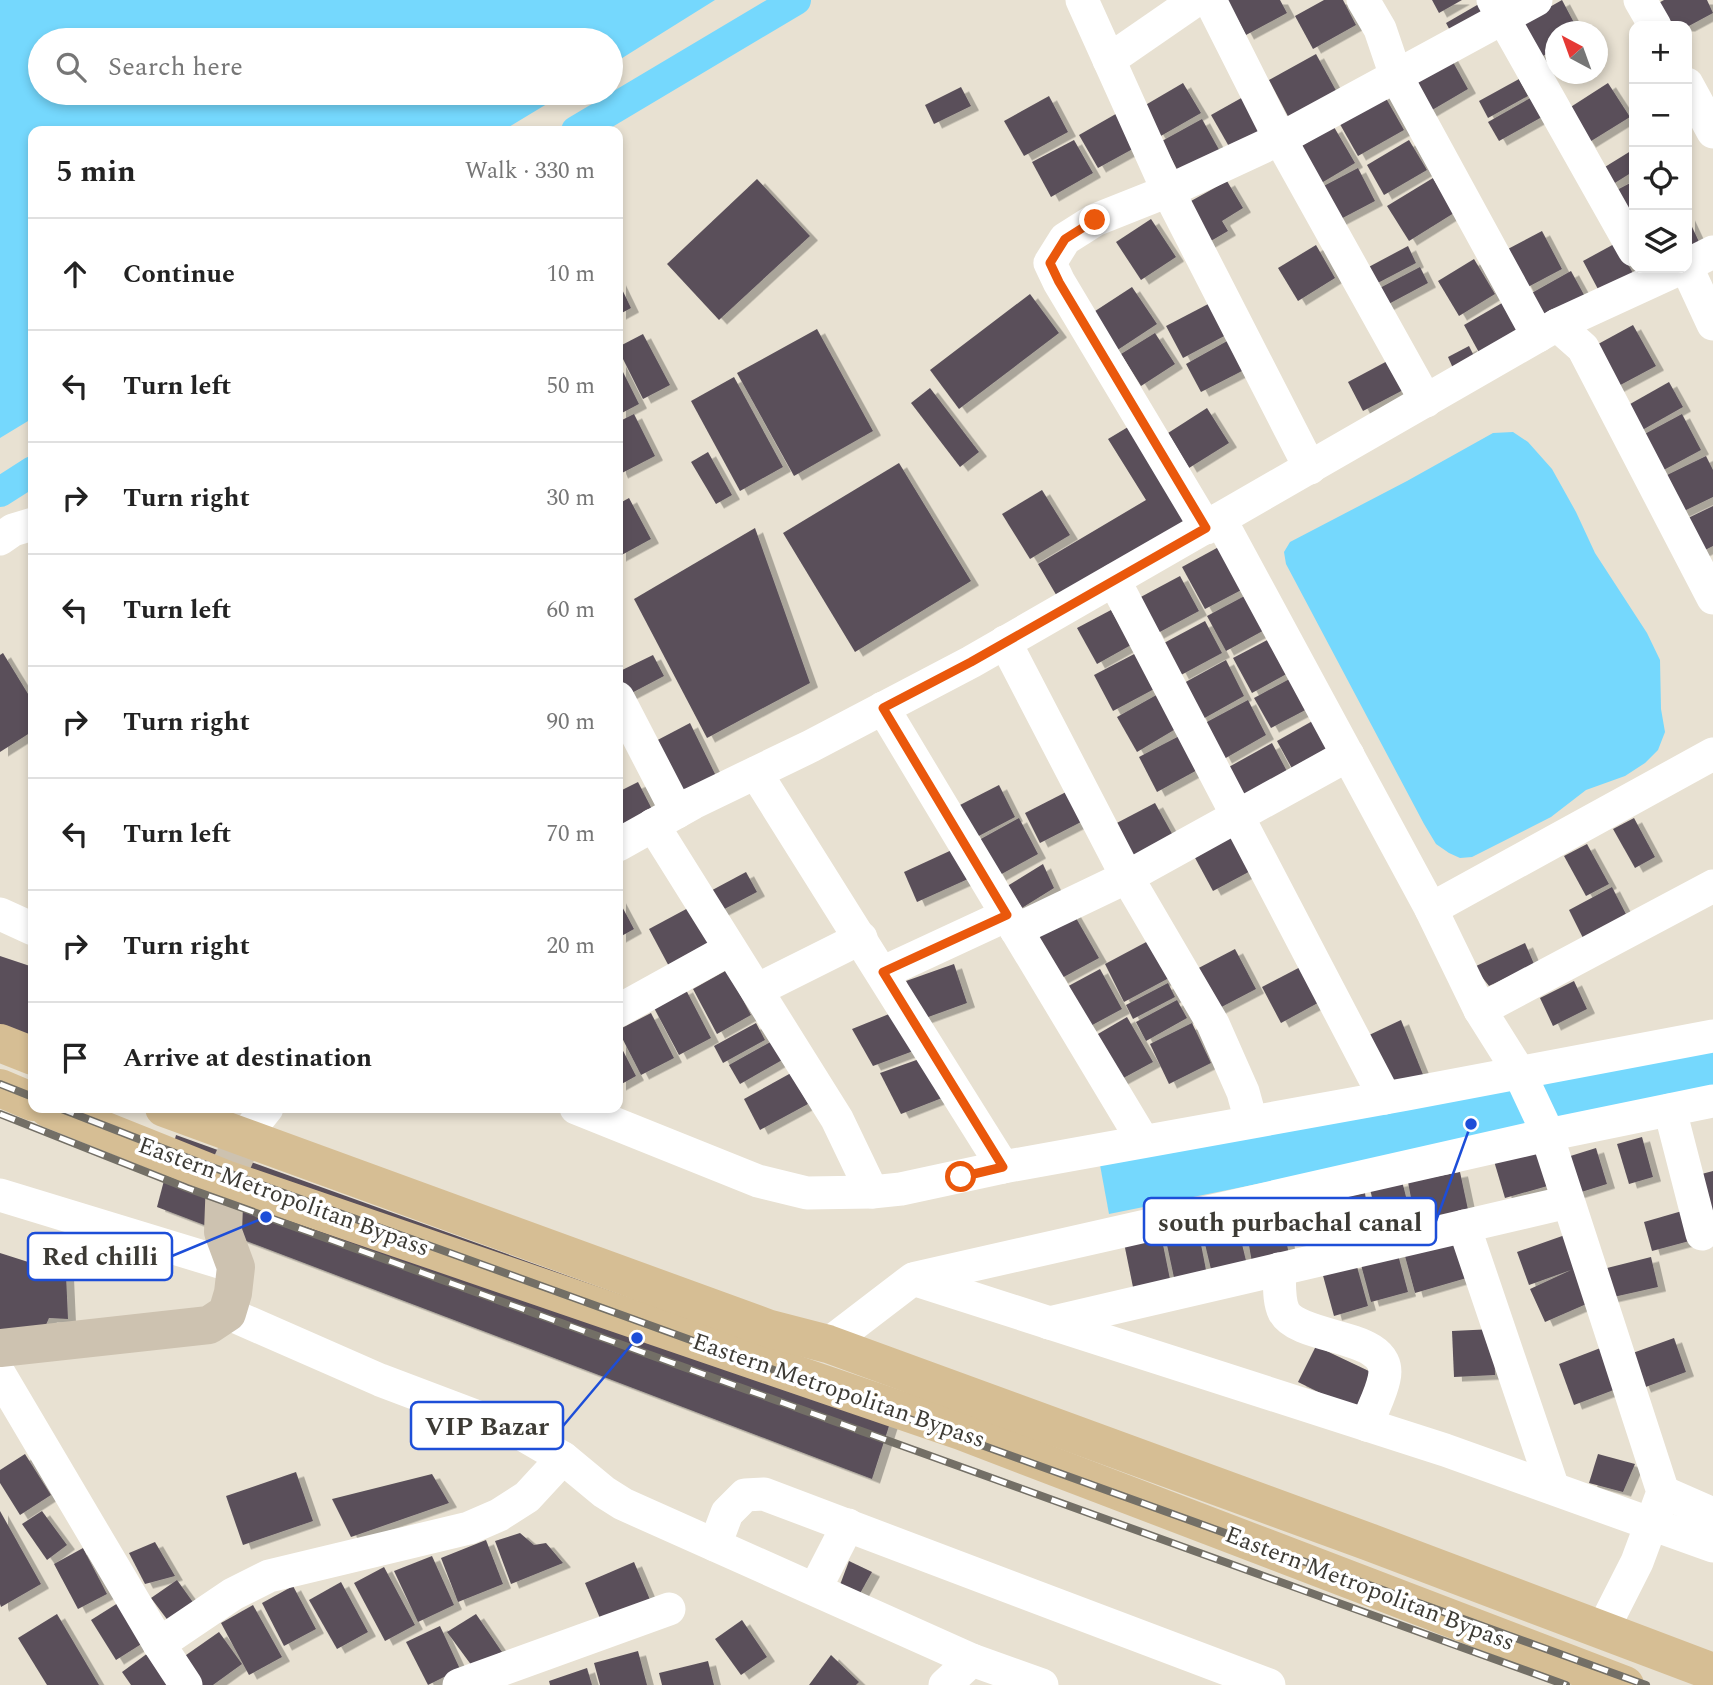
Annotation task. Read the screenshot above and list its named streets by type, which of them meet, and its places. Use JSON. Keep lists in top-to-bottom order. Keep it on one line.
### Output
{"streets":{"main road":["Eastern Metropolitan Bypass"]},"places":["south purbachal canal","Red chilli","VIP Bazar"],"north":"top left","page":{"map_buttons":["+","−"],"search":"Search here","heading":["5 min","Walk · 330 m"],"list":[["Continue","10 m"],["Turn left","50 m"],["Turn right","30 m"],["Turn left","60 m"],["Turn right","90 m"],["Turn left","70 m"],["Turn right","20 m"],"Arrive at destination"]}}
